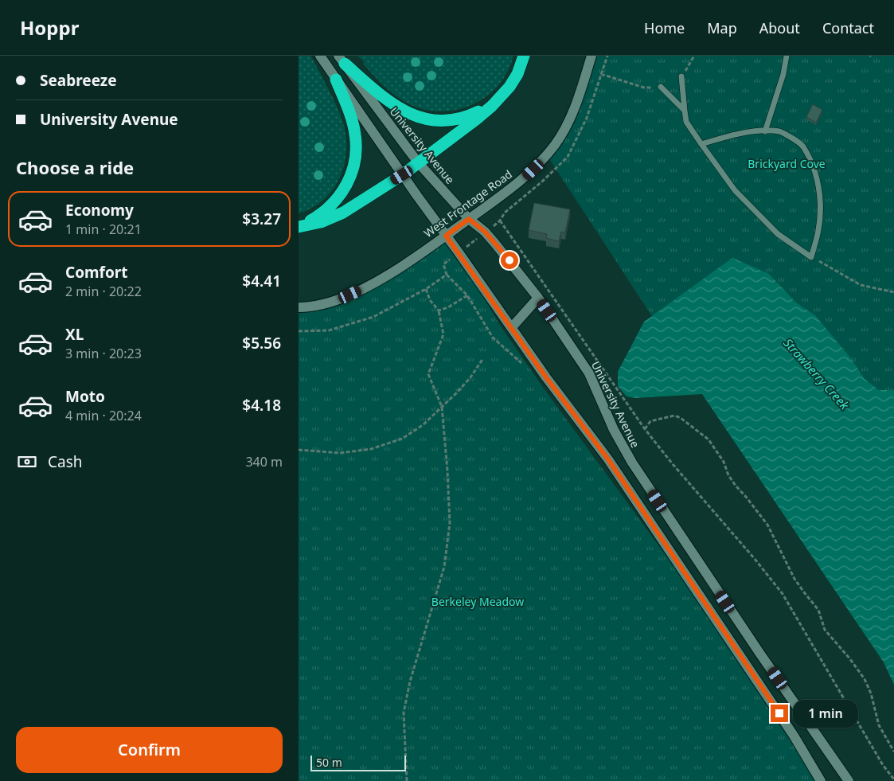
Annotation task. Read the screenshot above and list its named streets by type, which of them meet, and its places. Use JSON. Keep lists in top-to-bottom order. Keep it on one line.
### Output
{"streets":{"street":["University Avenue","West Frontage Road"]},"crossings":[["University Avenue","West Frontage Road"]],"water":["Strawberry Creek"],"parks":["Brickyard Cove","Berkeley Meadow"],"scale_bar":"50 m","page":{"header":"Hoppr","nav":["Home","Map","About","Contact"],"banner":["Seabreeze","University Avenue"],"heading":"Choose a ride","list":[{"name":"Economy","note":"1 min · 20:21","value":"$3.27"},{"name":"Comfort","note":"2 min · 20:22","value":"$4.41"},{"name":"XL","note":"3 min · 20:23","value":"$5.56"},{"name":"Moto","note":"4 min · 20:24","value":"$4.18"}],"pay":["Cash","340 m"],"bubble":"1 min","buttons":"Confirm","scale":"50 m"}}
